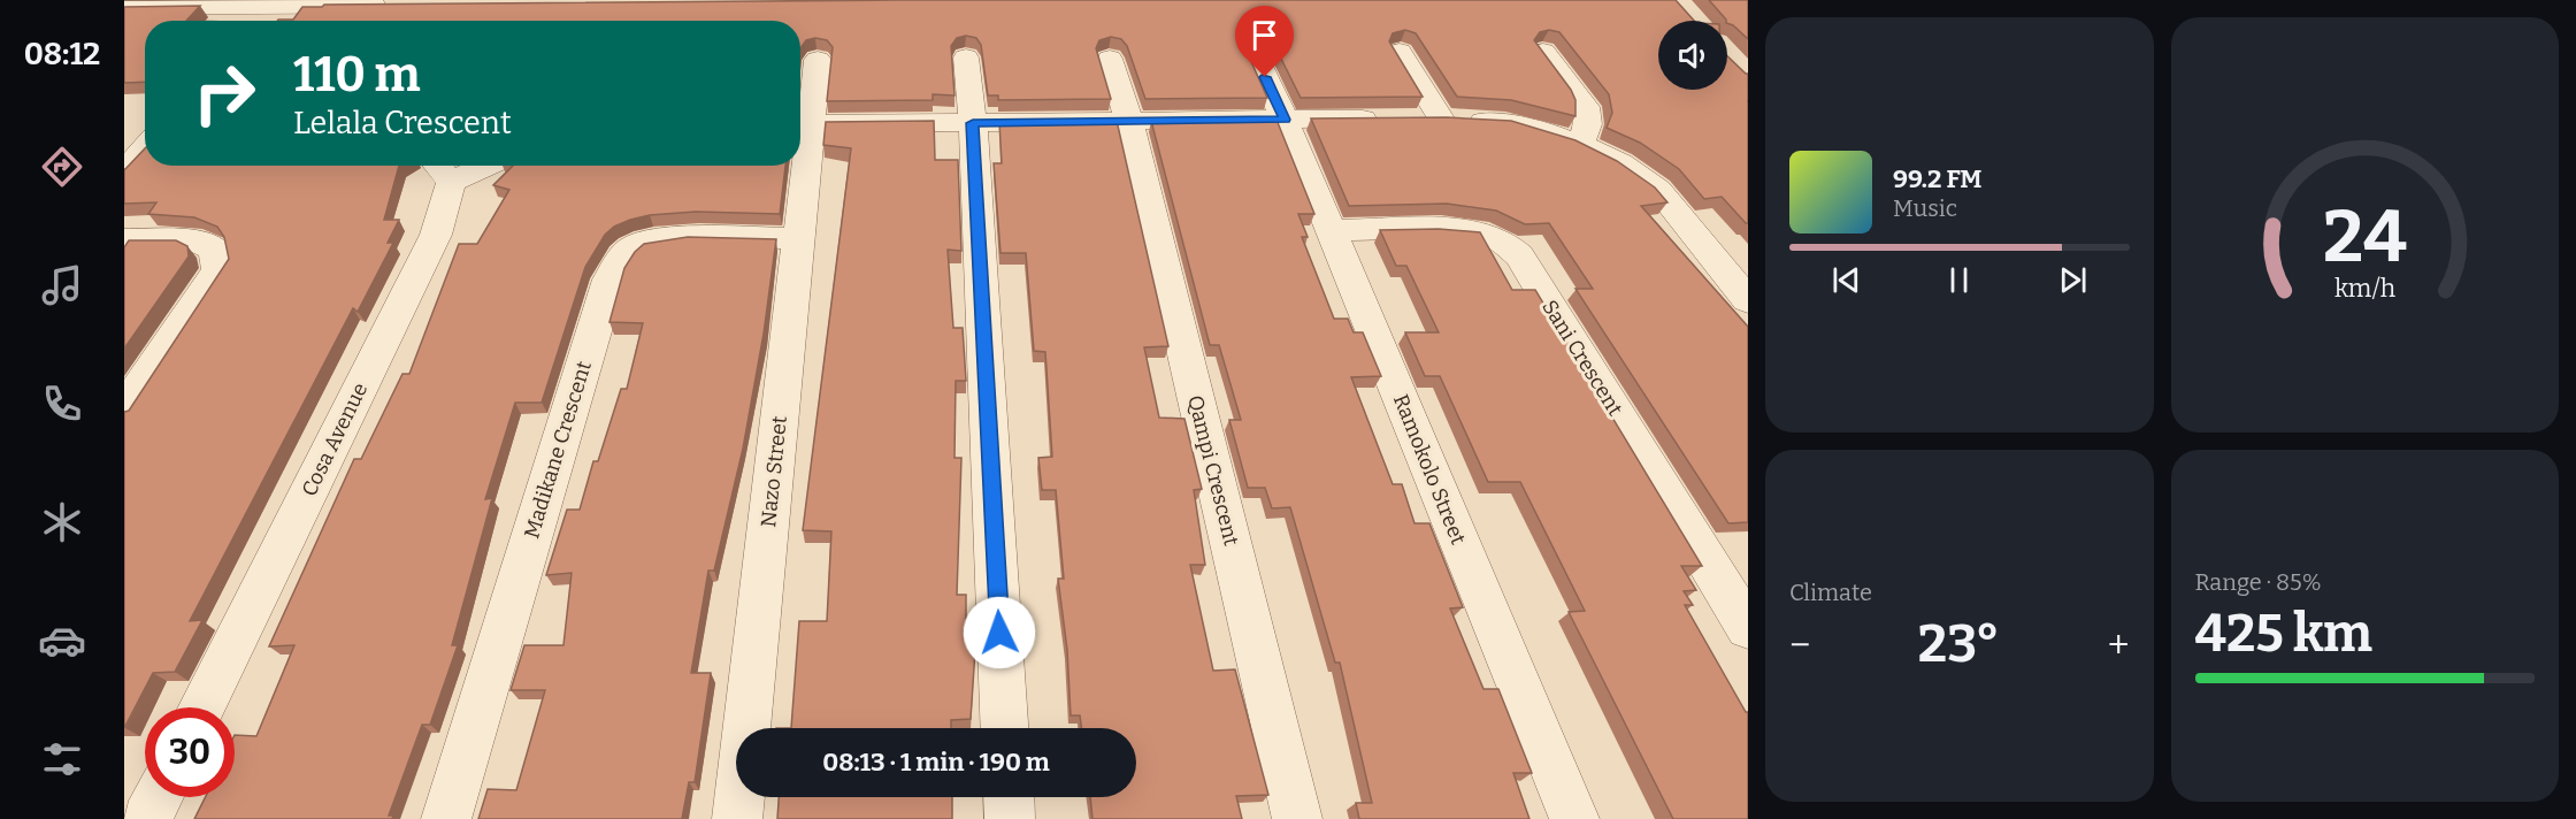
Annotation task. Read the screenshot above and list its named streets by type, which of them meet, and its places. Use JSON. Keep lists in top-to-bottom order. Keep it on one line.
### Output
{"streets":{"street":["Sani Crescent","Cosa Avenue","Madikane Crescent","Ramokolo Street","Qampi Crescent","Nazo Street"]},"crossings":[["Sani Crescent","Ramokolo Street"],["Madikane Crescent","Nazo Street"]],"page":{"tabs":"08:12","turn":["110 m","Lelala Crescent"],"song":["99.2 FM","Music"],"tile":["Climate",["Range · 85%","425 km"]],"heat":["−","23°","+"],"limit":"30","trip":"08:13 · 1 min · 190 m","gauge":["24","km/h"]}}
